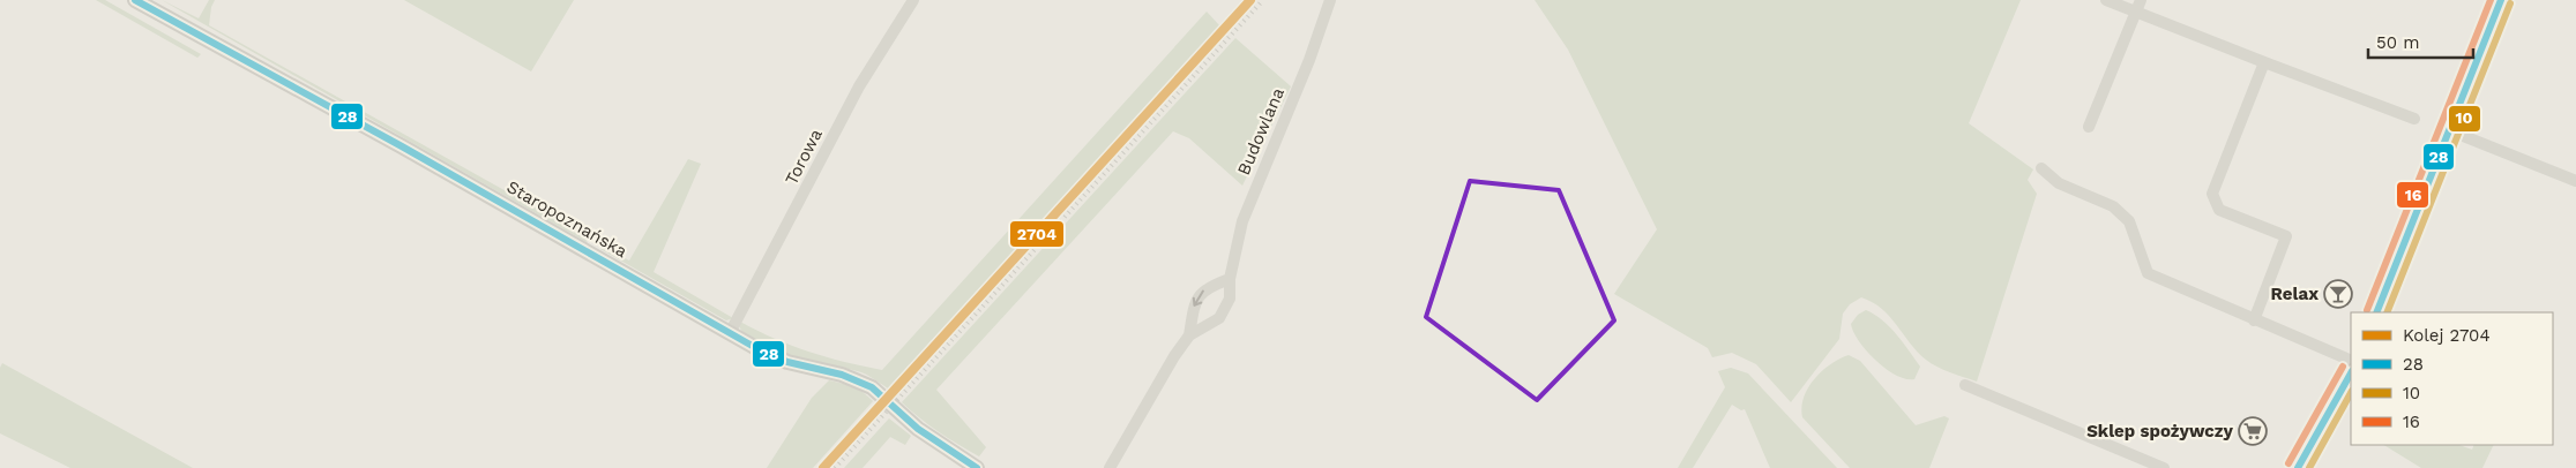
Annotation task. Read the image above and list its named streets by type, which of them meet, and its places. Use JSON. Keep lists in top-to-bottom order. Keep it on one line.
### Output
{"streets":{"street":["Budowlana","Torowa","Staropoznańska"]},"crossings":[["Torowa","Staropoznańska"]],"places":{"bar":["Relax"],"supermarket":["Sklep spożywczy"]},"lines":["rail line 2704","transit line 28","transit line 16","transit line 10"],"legend":["Kolej 2704","28","10","16"],"scale_bar":"50 m"}
